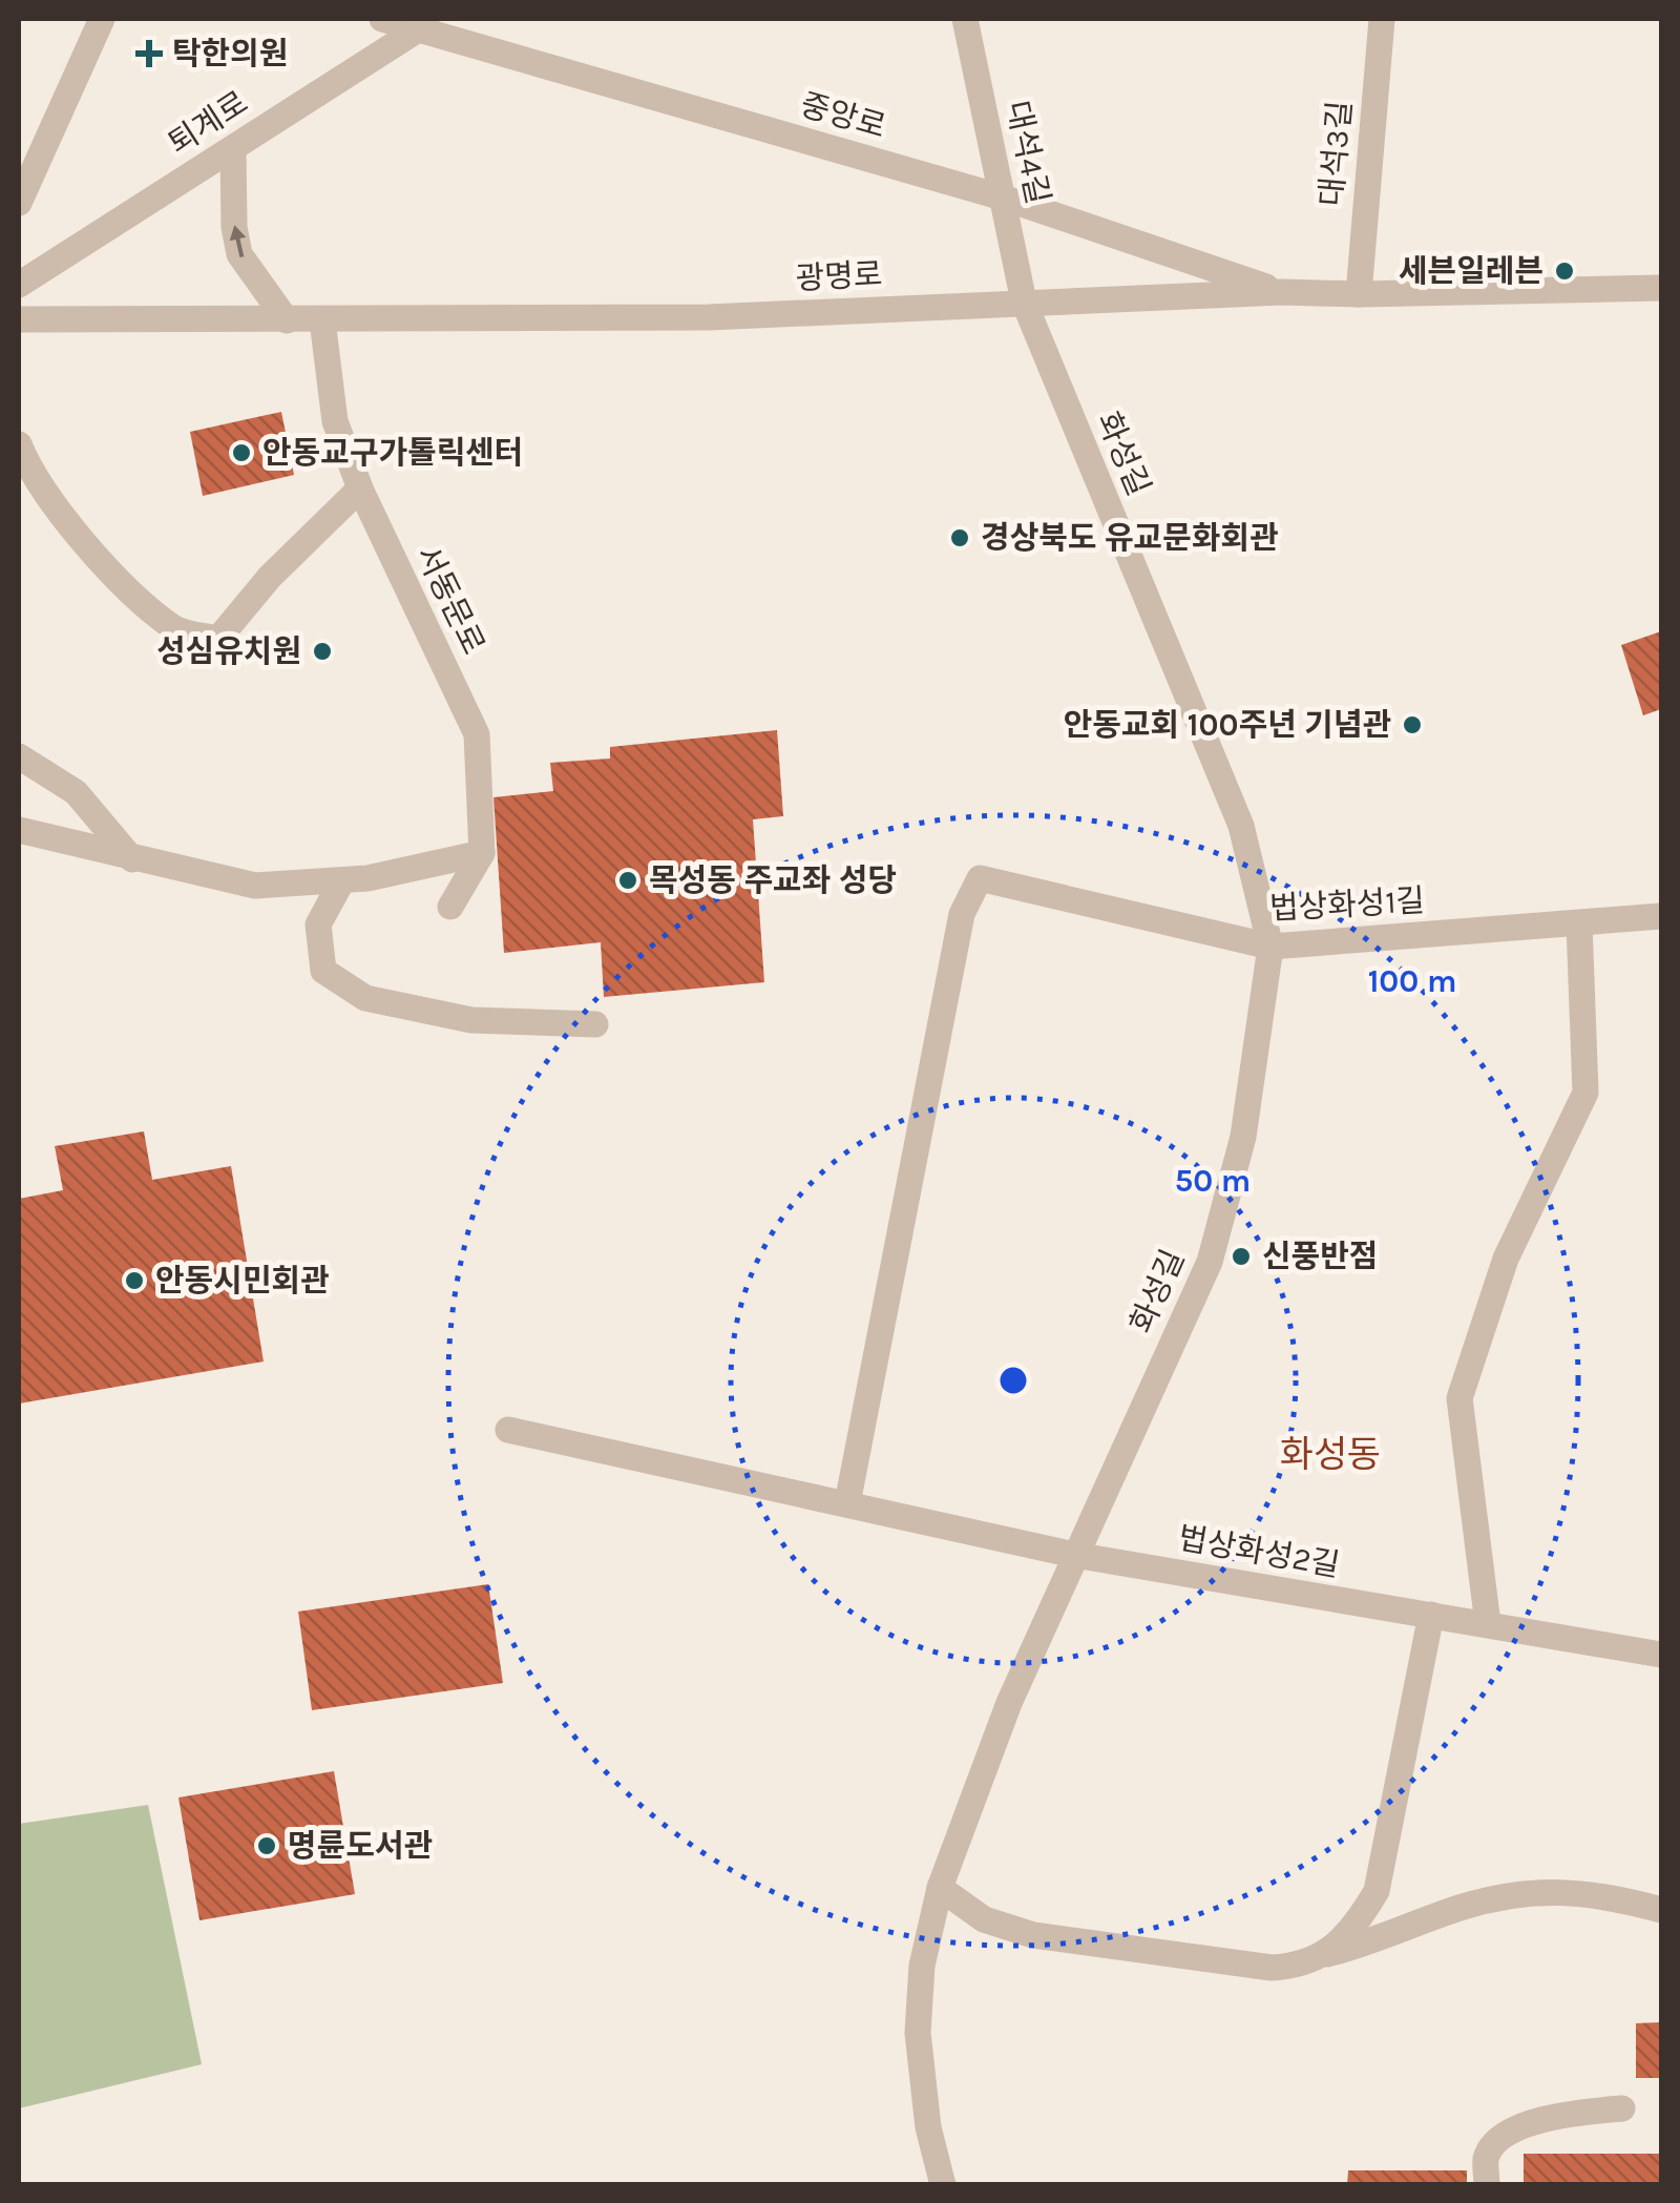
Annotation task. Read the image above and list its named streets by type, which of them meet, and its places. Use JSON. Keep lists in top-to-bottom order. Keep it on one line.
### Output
{"streets":{"street":["중앙로","퇴계로","대석4길","대석3길","광명로","화성길","서동문로","법상화성1길","법상화성2길"]},"crossings":[["중앙로","퇴계로"],["중앙로","대석4길"],["중앙로","광명로"],["대석4길","광명로"],["대석4길","화성길"],["대석3길","광명로"],["광명로","화성길"],["광명로","서동문로"],["화성길","법상화성1길"],["화성길","법상화성2길"],["법상화성1길","법상화성2길"]],"districts":["화성동"],"places":{"health":["탁한의원"],"other":["세븐일레븐","안동교구가톨릭센터","경상북도 유교문화회관","성심유치원","안동교회 100주년 기념관","목성동 주교좌 성당","신풍반점","안동시민회관","명륜도서관"]},"rings":["100 m","50 m"]}
